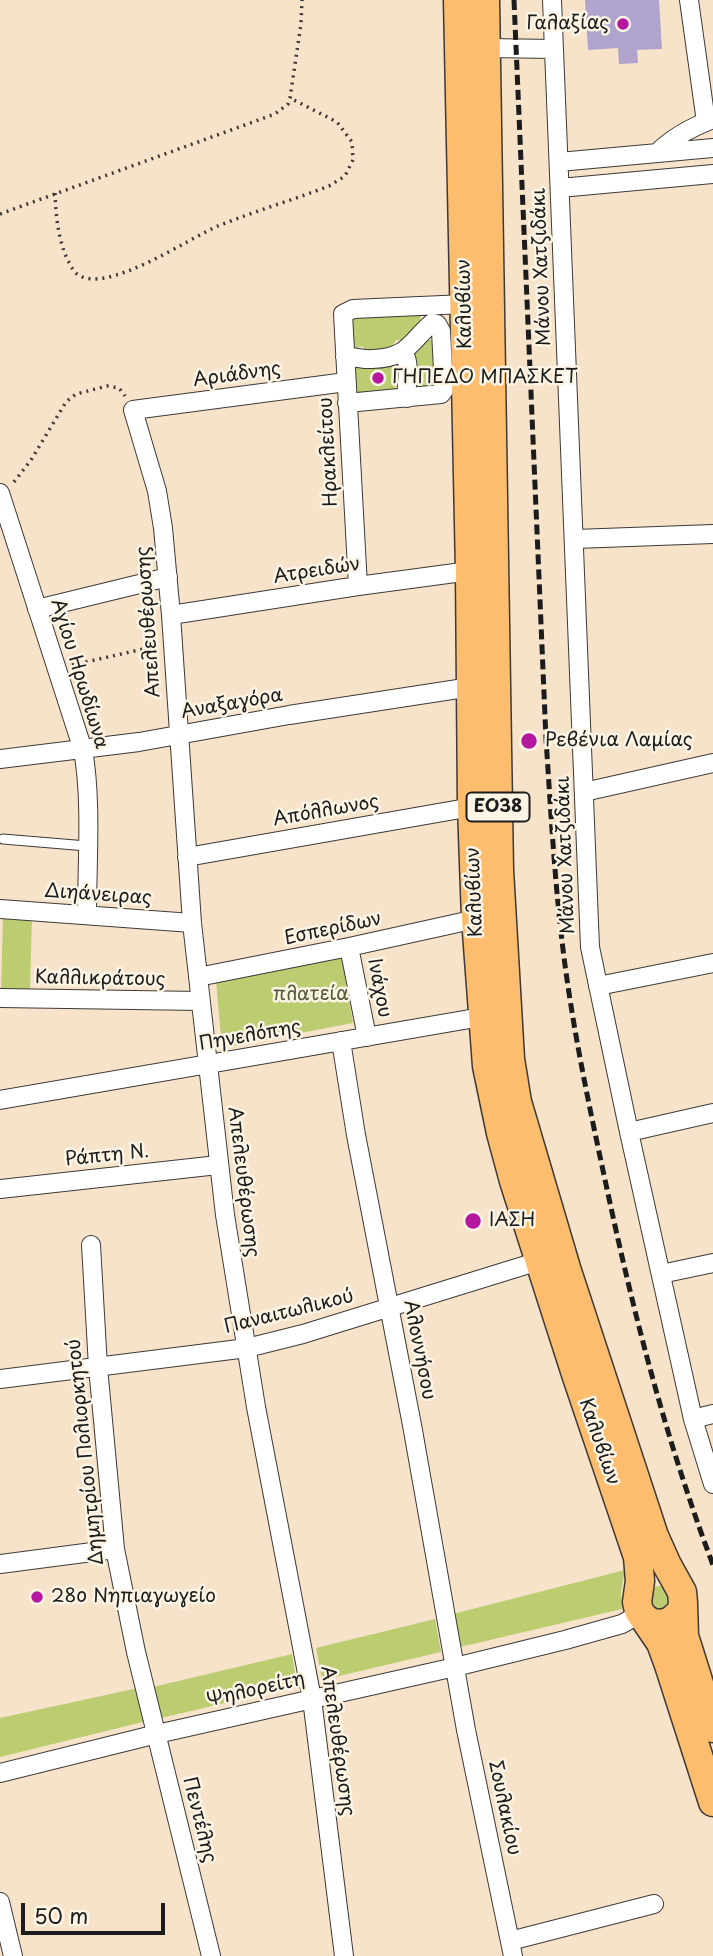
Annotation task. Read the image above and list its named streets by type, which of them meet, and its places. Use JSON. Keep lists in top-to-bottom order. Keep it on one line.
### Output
{"streets":{"main road":["Καλυβίων","ΕΟ38"],"street":["Μάνου Χατζιδάκι","Αριάδνης","Ηρακλείτου","Ατρειδών","Απελευθέρωσης","Αγίου Ηρωδίωνα","Αναξαγόρα","Απόλλωνος","Διηάνειρας","Εσπερίδων","Καλλικράτους","Ινάχου","Πηνελόπης","Ράπτη Ν.","Παναιτωλικού","Αλοννήσου","Δημητρίου Πολιορκητού","Ψηλορείτη","Σουλακίου","Πεντέλης"]},"crossings":[["Καλυβίων","Ηρακλείτου"],["Καλυβίων","Ατρειδών"],["Καλυβίων","Αναξαγόρα"],["Καλυβίων","Απόλλωνος"],["Καλυβίων","Εσπερίδων"],["Καλυβίων","Πηνελόπης"],["Καλυβίων","Παναιτωλικού"],["Καλυβίων","Ψηλορείτη"],["Αριάδνης","Ηρακλείτου"],["Αριάδνης","Απελευθέρωσης"],["Ηρακλείτου","Ατρειδών"],["Ατρειδών","Απελευθέρωσης"],["Απελευθέρωσης","Αναξαγόρα"],["Απελευθέρωσης","Απόλλωνος"],["Απελευθέρωσης","Διηάνειρας"],["Απελευθέρωσης","Εσπερίδων"],["Απελευθέρωσης","Καλλικράτους"],["Απελευθέρωσης","Πηνελόπης"],["Απελευθέρωσης","Ράπτη Ν."],["Απελευθέρωσης","Παναιτωλικού"],["Απελευθέρωσης","Ψηλορείτη"],["Αγίου Ηρωδίωνα","Αναξαγόρα"],["Αγίου Ηρωδίωνα","Διηάνειρας"],["Εσπερίδων","Ινάχου"],["Ινάχου","Πηνελόπης"],["Πηνελόπης","Αλοννήσου"],["Παναιτωλικού","Αλοννήσου"],["Παναιτωλικού","Δημητρίου Πολιορκητού"],["Αλοννήσου","Ψηλορείτη"],["Αλοννήσου","Σουλακίου"],["Δημητρίου Πολιορκητού","Ψηλορείτη"],["Δημητρίου Πολιορκητού","Πεντέλης"],["Ψηλορείτη","Σουλακίου"],["Ψηλορείτη","Πεντέλης"]],"parks":["πλατεία"],"places":["Γαλαξίας","ΓΗΠΕΔΟ ΜΠΑΣΚΕΤ","Ρεβένια Λαμίας","ΙΑΣΗ","28ο Νηπιαγωγείο"],"scale_bar":"50 m"}
